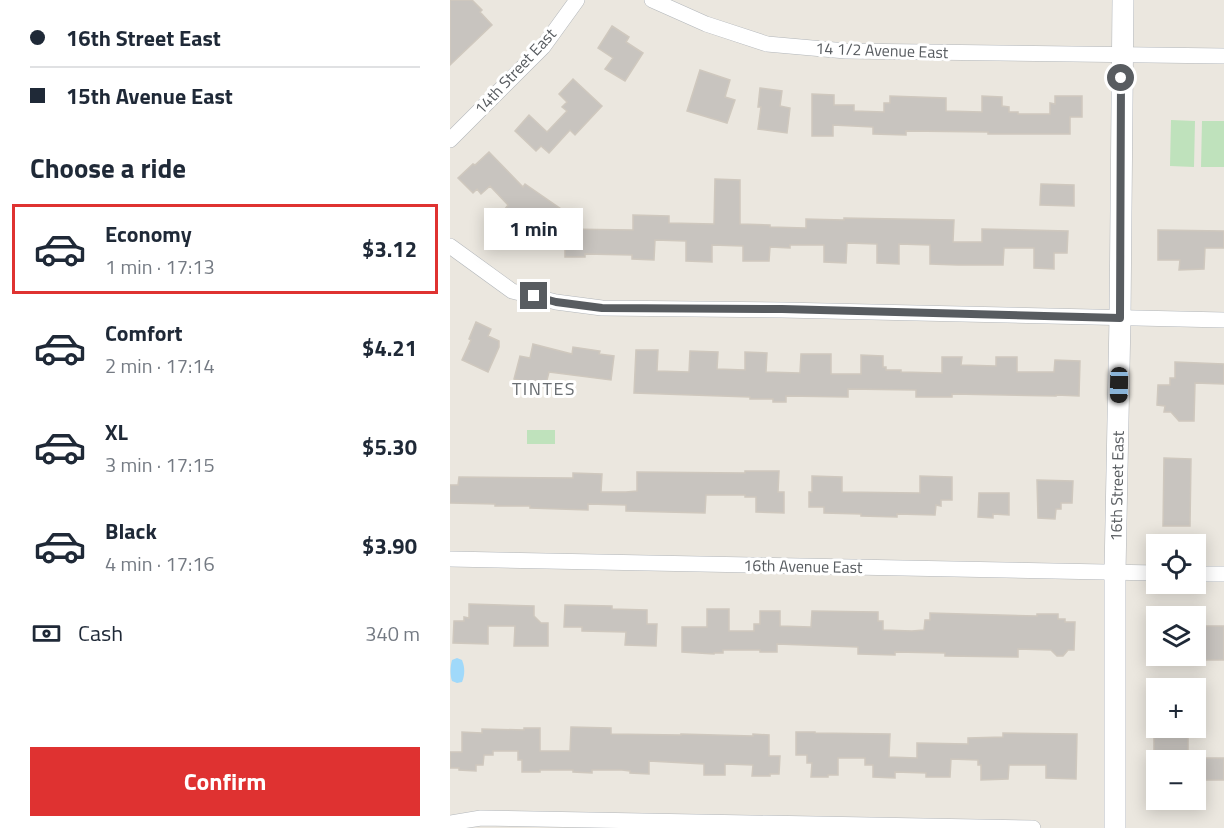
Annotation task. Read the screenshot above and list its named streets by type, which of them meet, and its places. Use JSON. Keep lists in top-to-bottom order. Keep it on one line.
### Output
{"streets":{"street":["14 1/2 Avenue East","14th Street East","16th Street East","16th Avenue East"]},"crossings":[["14 1/2 Avenue East","16th Street East"],["16th Street East","16th Avenue East"]],"districts":["TINTES"],"page":{"banner":["16th Street East","15th Avenue East"],"heading":"Choose a ride","list":[{"name":"Economy","note":"1 min · 17:13","value":"$3.12"},{"name":"Comfort","note":"2 min · 17:14","value":"$4.21"},{"name":"XL","note":"3 min · 17:15","value":"$5.30"},{"name":"Black","note":"4 min · 17:16","value":"$3.90"}],"bubble":"1 min","map_buttons":["+","−"],"pay":["Cash","340 m"],"buttons":"Confirm"}}
